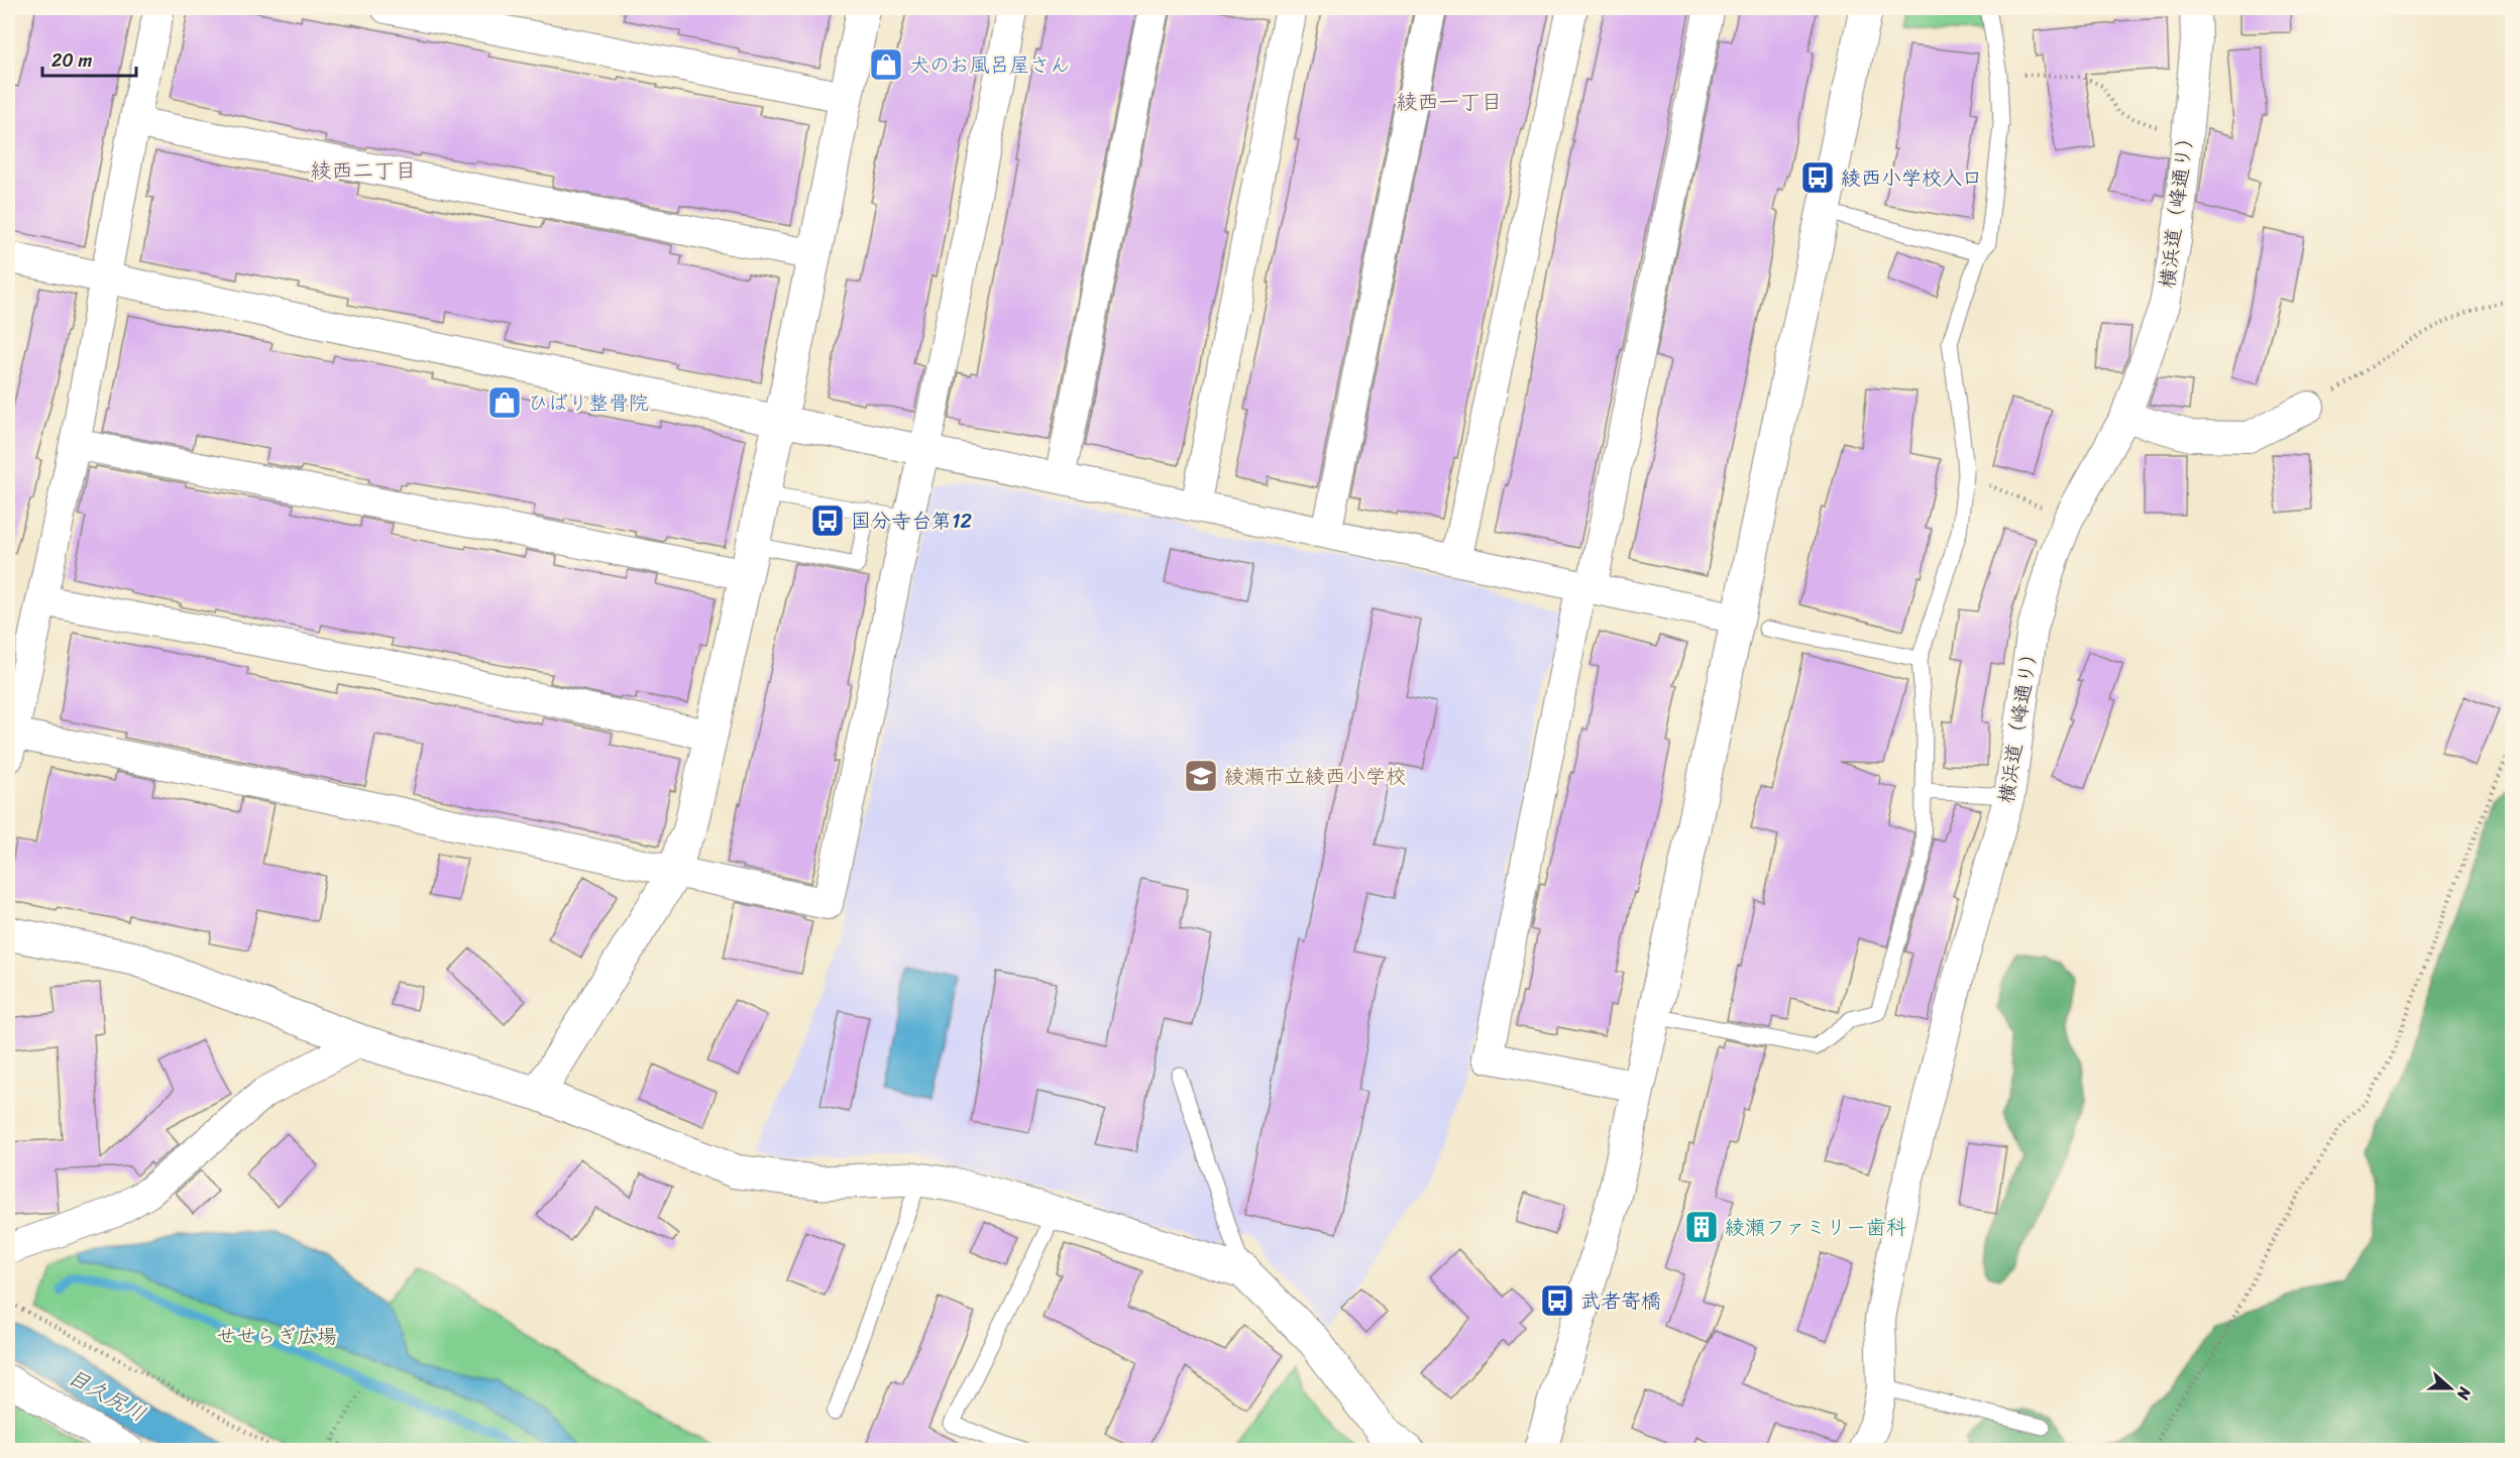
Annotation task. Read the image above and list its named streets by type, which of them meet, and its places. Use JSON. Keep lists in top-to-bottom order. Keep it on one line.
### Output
{"streets":{"street":["横浜道（峰通り）"]},"districts":["綾西一丁目","綾西二丁目"],"water":["目久尻川"],"parks":["せせらぎ広場"],"places":{"shop":["犬のお風呂屋さん","ひばり整骨院"],"bus stop":["綾西小学校入口","国分寺台第12","武者寄橋"],"school or university":["綾瀬市立綾西小学校"],"building":["綾瀬ファミリー歯科"]},"scale_bar":"20 m","north":"right"}
